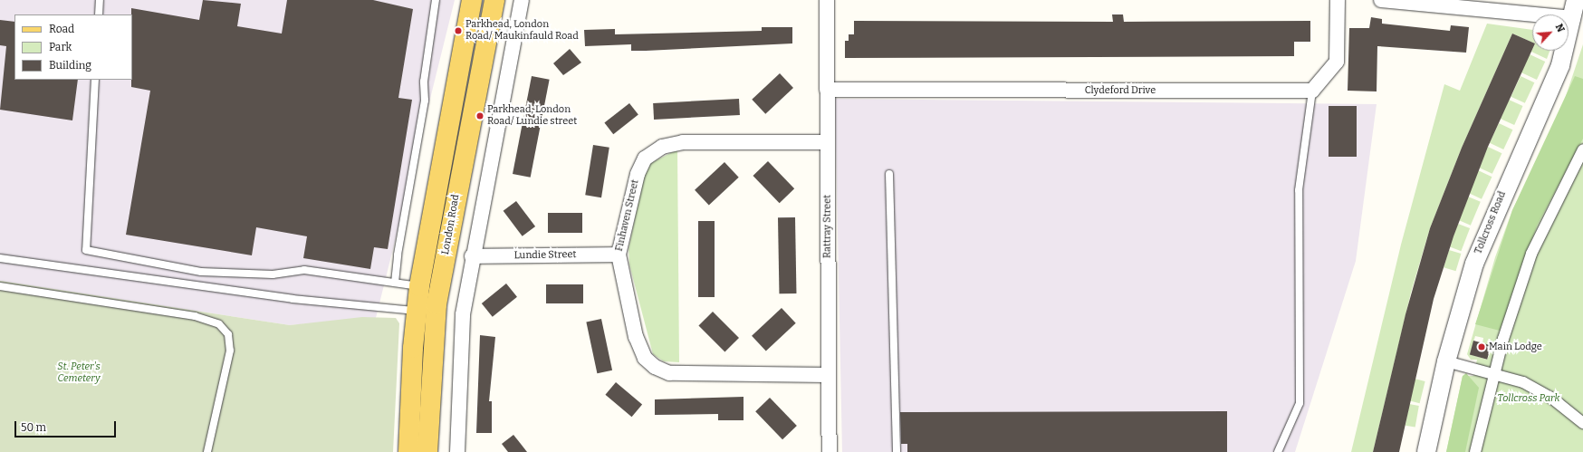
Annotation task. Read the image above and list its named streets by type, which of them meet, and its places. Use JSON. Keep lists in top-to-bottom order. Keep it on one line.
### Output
{"streets":{"main road":["London Road"],"street":["Clydeford Drive","Finhaven Street","Tollcross Road","Rattray Street","Lundie Street"]},"crossings":[["Clydeford Drive","Rattray Street"],["Finhaven Street","Rattray Street"],["Finhaven Street","Lundie Street"]],"parks":["St. Peter's Cemetery","Tollcross Park"],"places":["Parkhead, London Road/ Maukinfauld Road","Parkhead, London Road/ Lundie street","Main Lodge"],"legend":["Road","Park","Building"],"scale_bar":"50 m","north":"top right"}
